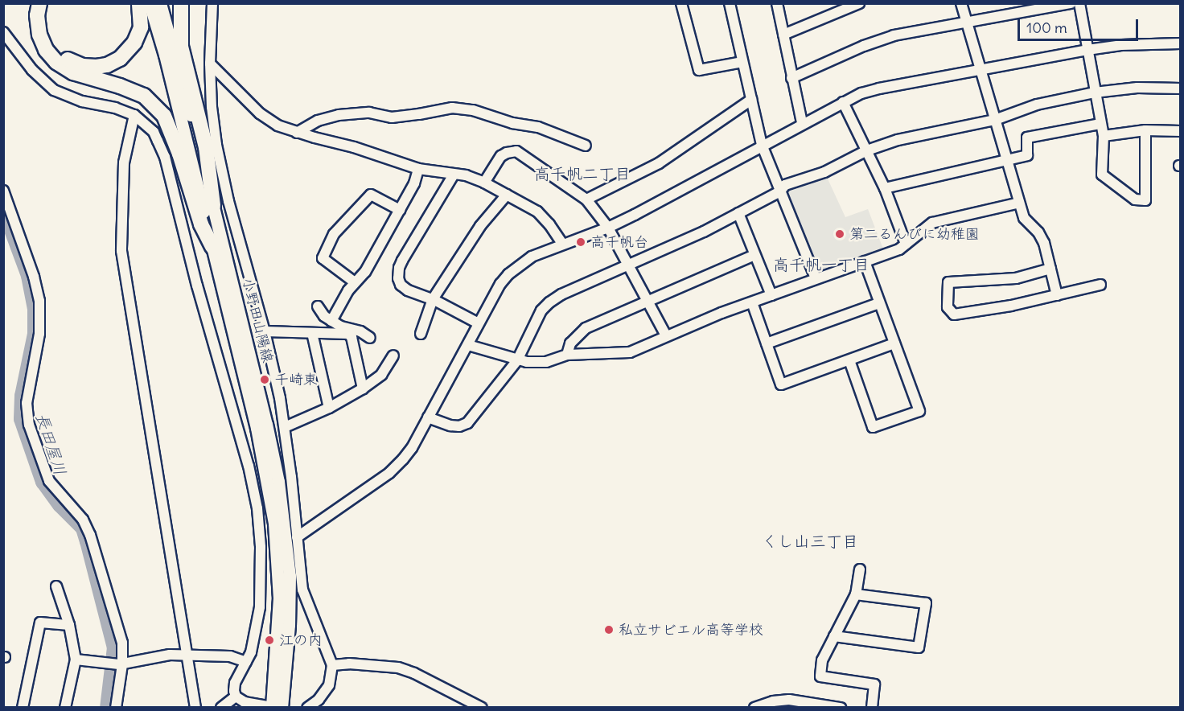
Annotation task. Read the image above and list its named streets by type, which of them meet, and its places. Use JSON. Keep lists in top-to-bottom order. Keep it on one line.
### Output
{"streets":{"main road":["小野田山陽線"]},"districts":["高千帆二丁目","高千帆一丁目","くし山三丁目"],"water":["長田屋川"],"places":["第二るんびに幼稚園","高千帆台","千崎東","私立サビエル高等学校","江の内"],"scale_bar":"100 m"}
